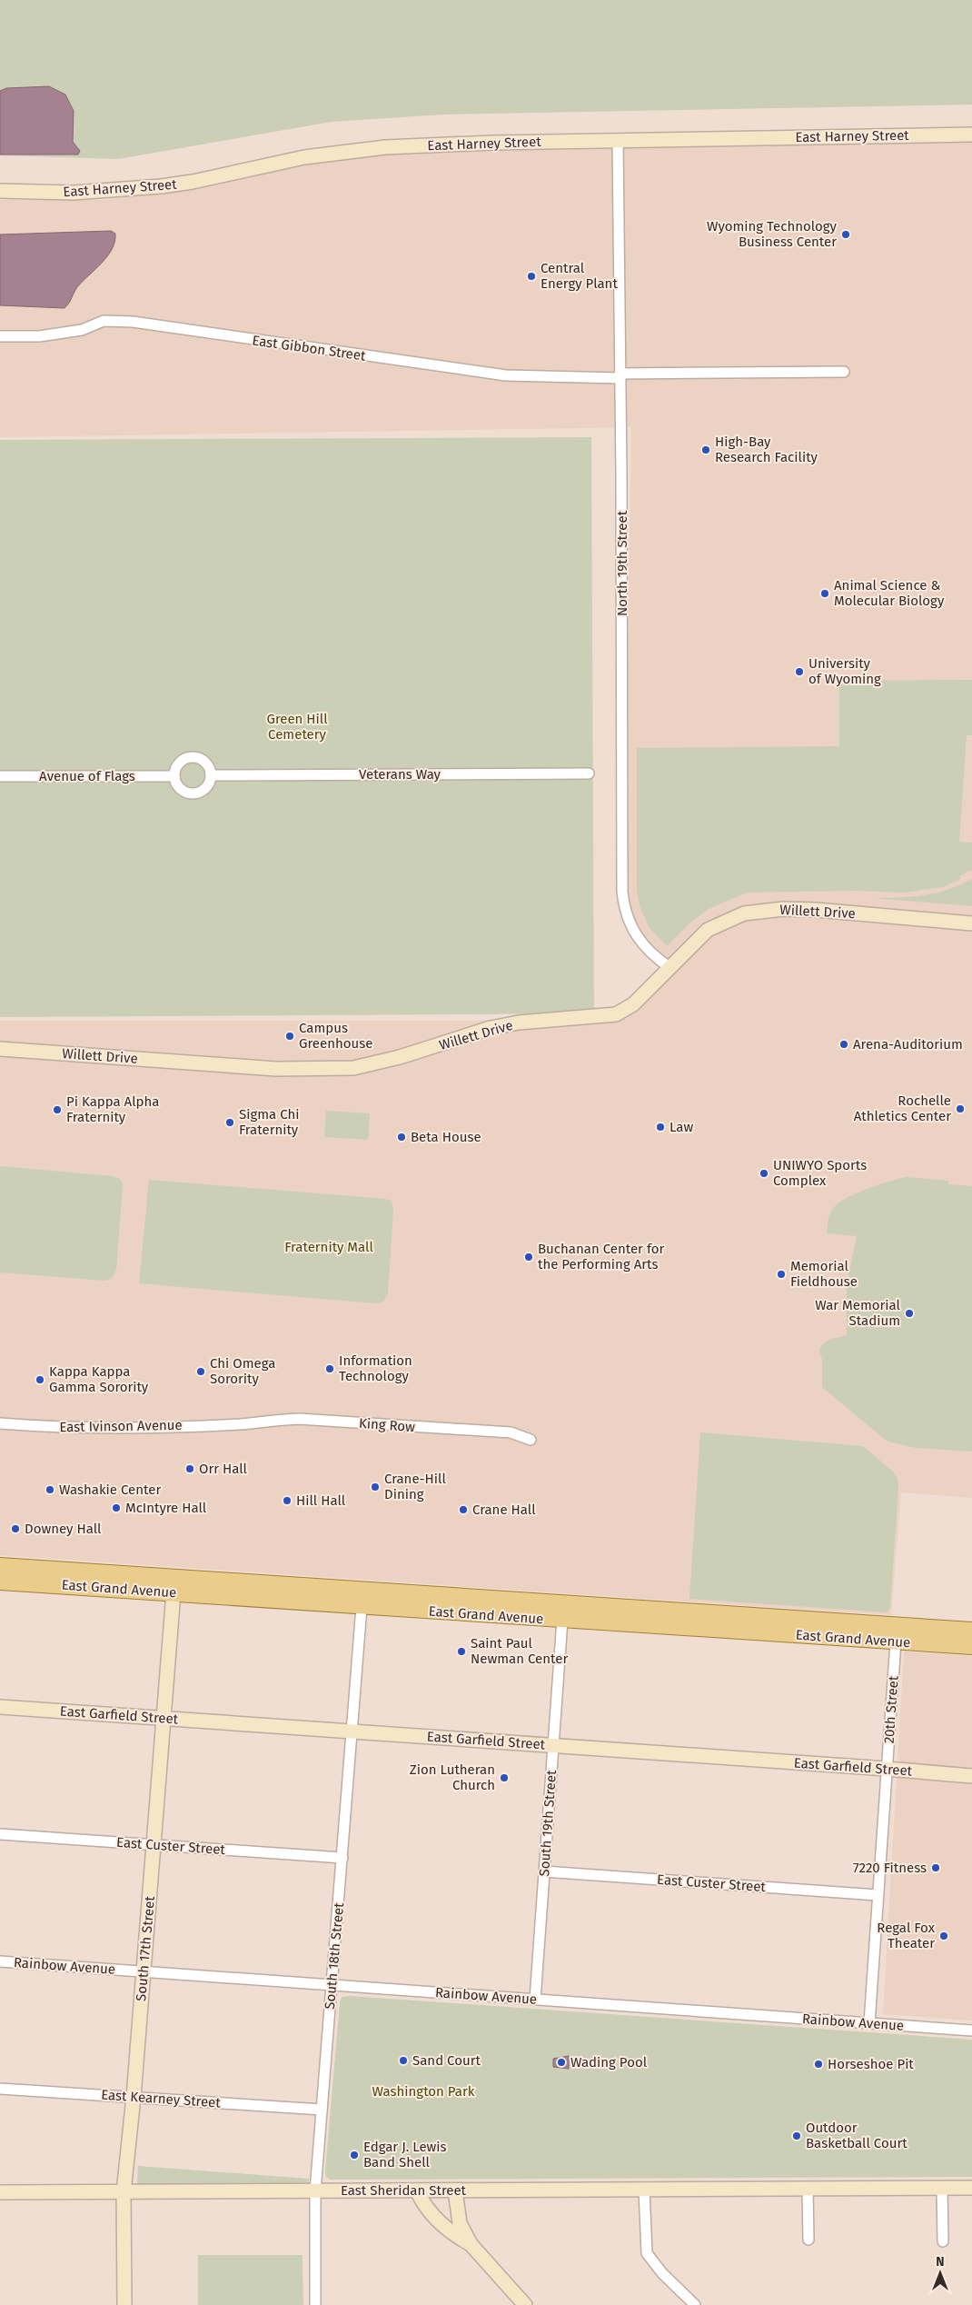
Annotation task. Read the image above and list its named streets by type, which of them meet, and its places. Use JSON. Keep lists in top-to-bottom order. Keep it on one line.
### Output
{"streets":{"main road":["East Grand Avenue"],"street":["East Harney Street","East Gibbon Street","North 19th Street","Veterans Way","Avenue of Flags","Willett Drive","King Row","East Ivinson Avenue","20th Street","East Garfield Street","South 19th Street","East Custer Street","South 17th Street","South 18th Street","Rainbow Avenue","East Kearney Street","East Sheridan Street"]},"crossings":[["East Harney Street","North 19th Street"],["East Gibbon Street","North 19th Street"],["North 19th Street","Willett Drive"],["Veterans Way","Avenue of Flags"],["King Row","East Ivinson Avenue"],["East Grand Avenue","20th Street"],["East Grand Avenue","South 19th Street"],["East Grand Avenue","South 17th Street"],["East Grand Avenue","South 18th Street"],["20th Street","East Garfield Street"],["20th Street","East Custer Street"],["20th Street","Rainbow Avenue"],["East Garfield Street","South 19th Street"],["East Garfield Street","South 17th Street"],["East Garfield Street","South 18th Street"],["South 19th Street","East Custer Street"],["South 19th Street","Rainbow Avenue"],["East Custer Street","South 17th Street"],["East Custer Street","South 18th Street"],["South 17th Street","Rainbow Avenue"],["South 17th Street","East Kearney Street"],["South 17th Street","East Sheridan Street"],["South 18th Street","Rainbow Avenue"],["South 18th Street","East Kearney Street"],["South 18th Street","East Sheridan Street"]],"parks":["Green Hill Cemetery","Fraternity Mall","Washington Park"],"places":["Wyoming Technology Business Center","Central Energy Plant","High-Bay Research Facility","Animal Science & Molecular Biology","University of Wyoming","Campus Greenhouse","Arena-Auditorium","Rochelle Athletics Center","Pi Kappa Alpha Fraternity","Sigma Chi Fraternity","Law","Beta House","UNIWYO Sports Complex","Buchanan Center for the Performing Arts","Memorial Fieldhouse","War Memorial Stadium","Information Technology","Chi Omega Sorority","Kappa Kappa Gamma Sorority","Orr Hall","Crane-Hill Dining","Washakie Center","Hill Hall","McIntyre Hall","Crane Hall","Downey Hall","Saint Paul Newman Center","Zion Lutheran Church","7220 Fitness","Regal Fox Theater","Sand Court","Wading Pool","Horseshoe Pit","Outdoor Basketball Court","Edgar J. Lewis Band Shell"],"north":"top"}
